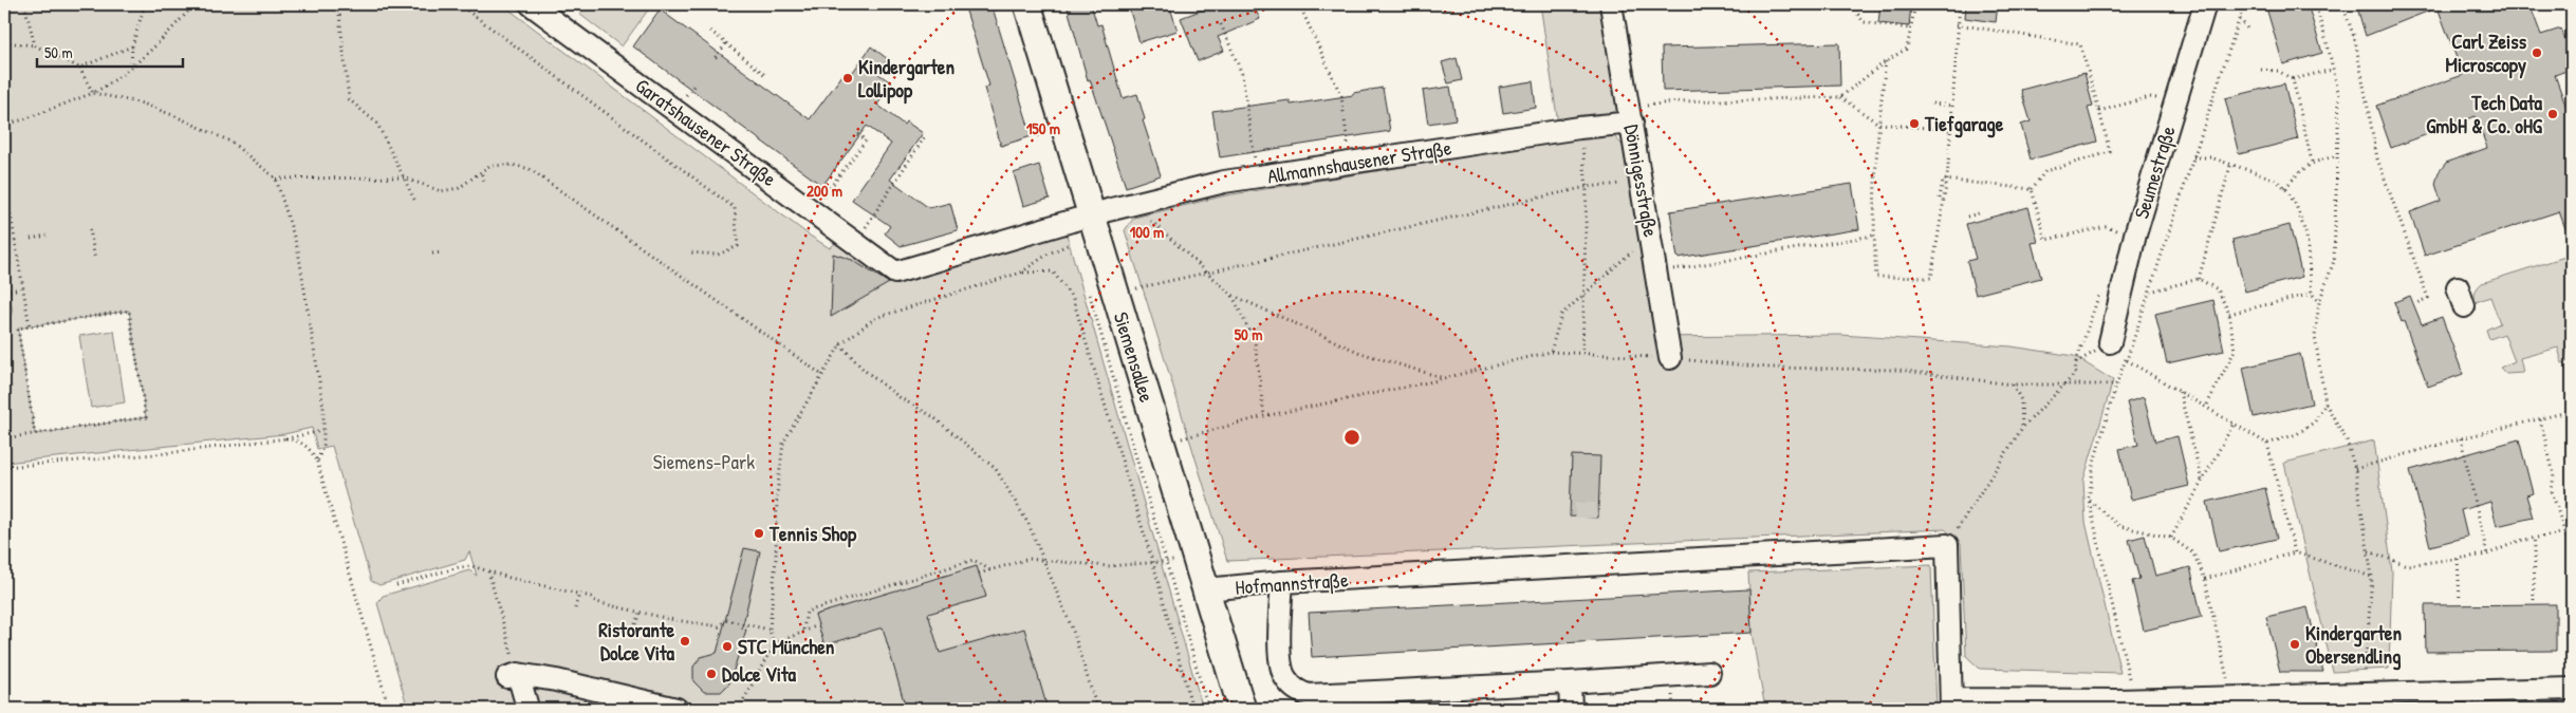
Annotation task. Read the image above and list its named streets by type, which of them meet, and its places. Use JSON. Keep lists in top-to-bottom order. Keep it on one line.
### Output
{"streets":{"main road":["Siemensallee"],"street":["Garatshausener Straße","Allmannshausener Straße","Seumestraße","Dönnigesstraße","Hofmannstraße"]},"crossings":[["Garatshausener Straße","Allmannshausener Straße"],["Garatshausener Straße","Siemensallee"],["Allmannshausener Straße","Dönnigesstraße"],["Allmannshausener Straße","Siemensallee"],["Siemensallee","Hofmannstraße"]],"parks":["Siemens-Park"],"places":["Carl Zeiss Microscopy","Kindergarten Lollipop","Tech Data GmbH & Co. oHG","Tiefgarage","Tennis Shop","Ristorante Dolce Vita","Kindergarten Obersendling","STC München","Dolce Vita"],"scale_bar":"50 m","rings":["150 m","200 m","100 m","50 m"]}
